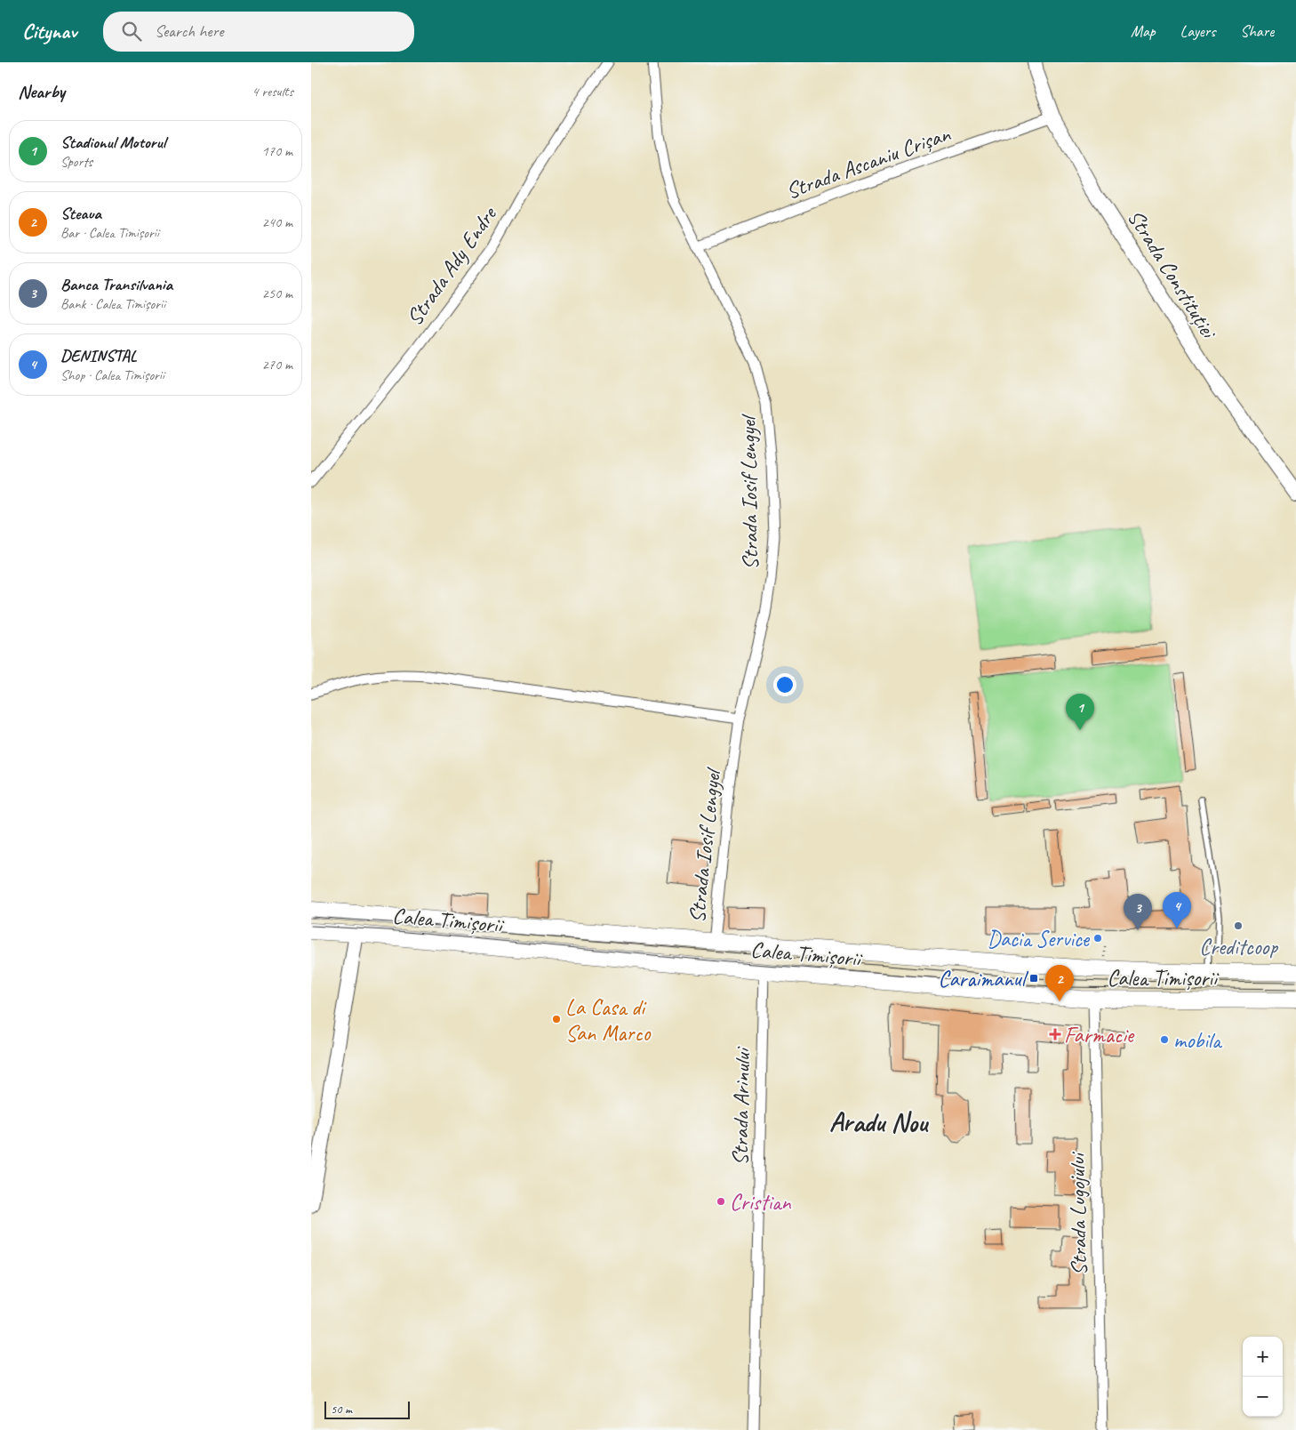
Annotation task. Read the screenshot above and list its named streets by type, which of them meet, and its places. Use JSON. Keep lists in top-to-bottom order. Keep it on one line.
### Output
{"streets":{"main road":["Calea Timișorii"],"street":["Strada Ascaniu Crișan","Strada Ady Endre","Strada Constituției","Strada Iosif Lengyel","Strada Arinului","Strada Lugojului"]},"crossings":[["Strada Ascaniu Crișan","Strada Constituției"],["Strada Ascaniu Crișan","Strada Iosif Lengyel"],["Strada Iosif Lengyel","Calea Timișorii"],["Calea Timișorii","Strada Arinului"],["Calea Timișorii","Strada Lugojului"]],"districts":["Aradu Nou"],"places":{"other":["Creditcoop","Dacia Service","La Casa di San Marco","mobila","Cristian"],"transit":["Caraimanul"],"health":["Farmacie"]},"scale_bar":"50 m","page":{"header":"Citynav","search":"Search here","nav":["Map","Layers","Share"],"heading":["Nearby","4 results"],"list":[{"mark":"1","name":"Stadionul Motorul","note":"Sports","value":"170 m"},{"mark":"2","name":"Steaua","note":"Bar · Calea Timișorii","value":"240 m"},{"mark":"3","name":"Banca Transilvania","note":"Bank · Calea Timișorii","value":"250 m"},{"mark":"4","name":"DENINSTAL","note":"Shop · Calea Timișorii","value":"270 m"}],"pins":["1","4","3","2"],"map_buttons":["+","−"],"scale":"50 m"}}
